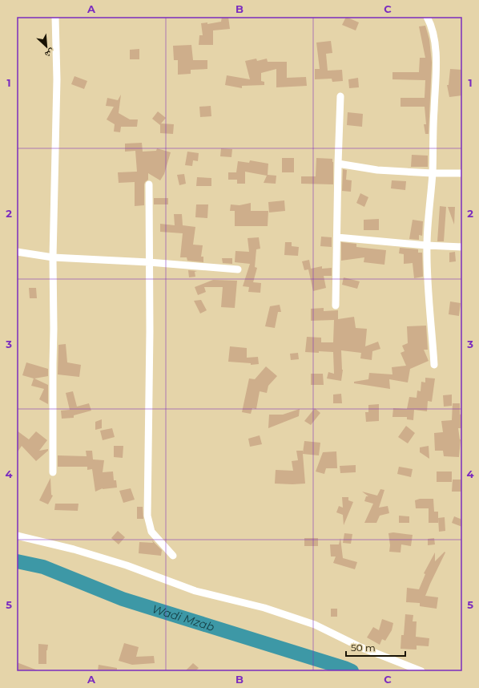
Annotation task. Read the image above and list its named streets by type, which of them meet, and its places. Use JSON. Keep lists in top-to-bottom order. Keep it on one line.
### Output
{"water":["Wadi Mzab"],"scale_bar":"50 m","north":"bottom right","grid":{"columns":["A","B","C"],"rows":["1","2","3","4","5"]}}
